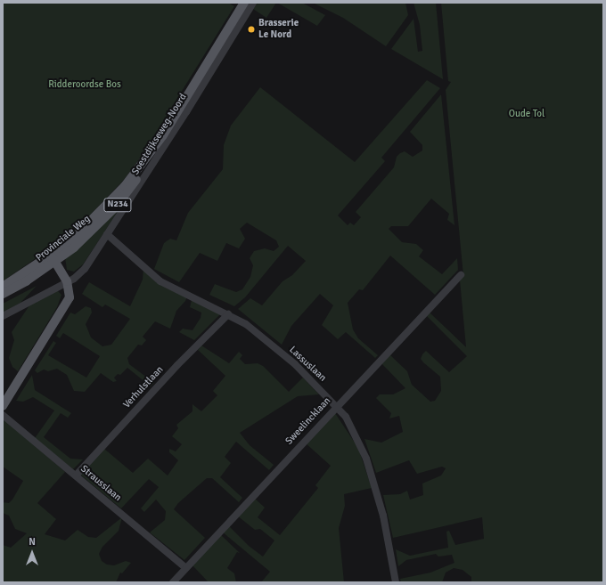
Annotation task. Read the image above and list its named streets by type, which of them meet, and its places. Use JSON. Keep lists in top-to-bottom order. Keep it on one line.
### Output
{"streets":{"main road":["N234","Provinciale Weg"],"street":["Soestdijkseweg-Noord","Lassuslaan","Verhulstlaan","Sweelincklaan","Strausslaan"]},"crossings":[["Soestdijkseweg-Noord","Lassuslaan"],["Lassuslaan","Verhulstlaan"],["Lassuslaan","Sweelincklaan"],["Verhulstlaan","Strausslaan"],["Sweelincklaan","Strausslaan"]],"parks":["Ridderoordse Bos","Oude Tol"],"places":["Brasserie Le Nord"],"north":"top"}
